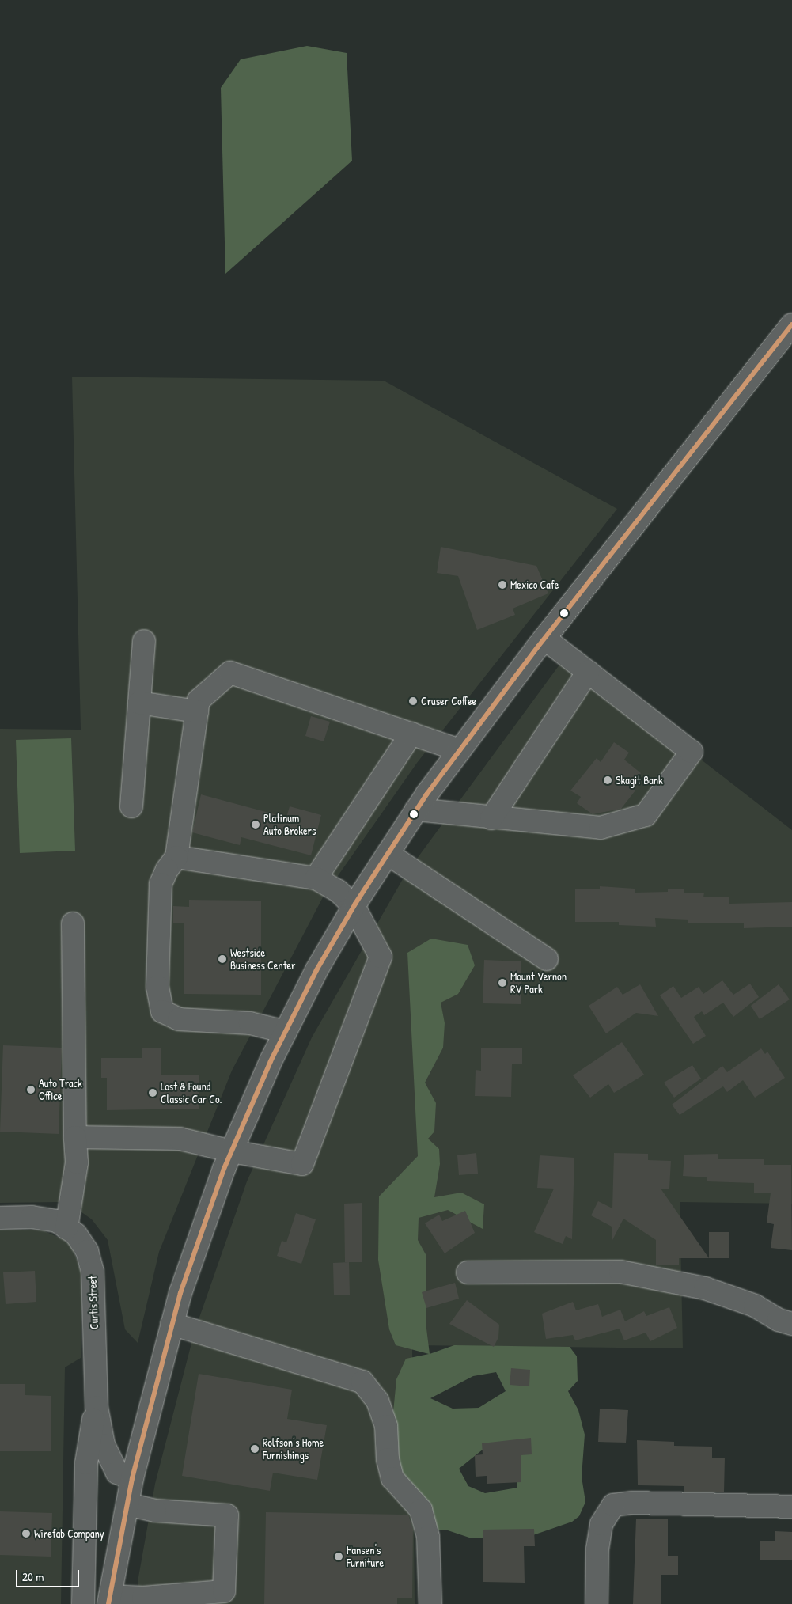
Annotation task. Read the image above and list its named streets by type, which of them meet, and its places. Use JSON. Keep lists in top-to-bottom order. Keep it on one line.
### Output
{"streets":{"main road":["Curtis Street"]},"places":["Mexico Cafe","Cruser Coffee","Skagit Bank","Platinum Auto Brokers","Westside Business Center","Mount Vernon RV Park","Auto Track Office","Lost & Found Classic Car Co.","Rolfson’s Home Furnishings","Wirefab Company","Hansen's Furniture"],"scale_bar":"20 m"}
